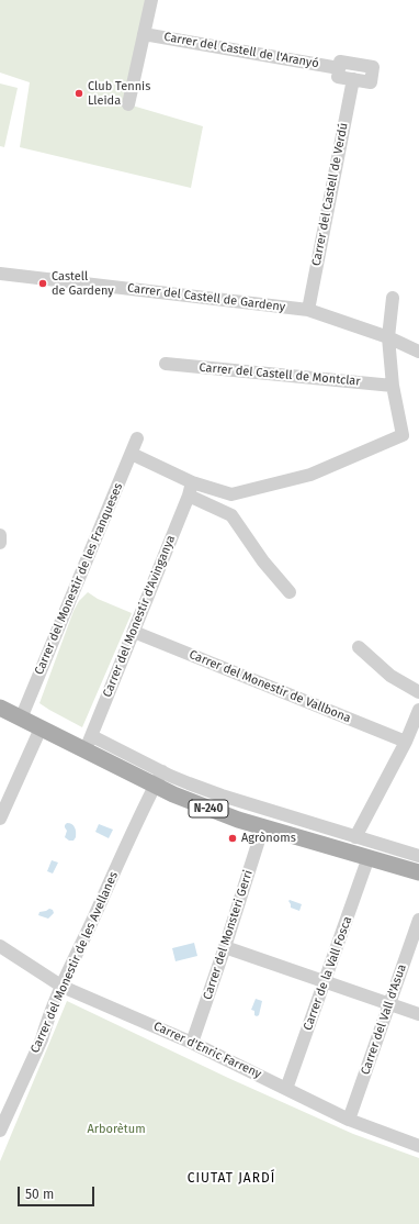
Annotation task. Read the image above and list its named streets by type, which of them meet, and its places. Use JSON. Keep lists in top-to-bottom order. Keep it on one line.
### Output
{"streets":{"main road":["N-240"],"street":["Carrer del Castell de l'Aranyó","Carrer del Castell de Verdú","Carrer del Castell de Gardeny","Carrer del Castell de Montclar","Carrer del Monestir de les Franqueses","Carrer del Monestir d'Avinganya","Carrer del Monestir de Vallbona","Carrer del Monsteri Gerri","Carrer del Monestir de les Avellanes","Carrer de la Vall Fosca","Carrer del Vall d'Asua","Carrer d'Enric Farreny"]},"crossings":[["Carrer del Castell de l'Aranyó","Carrer del Castell de Verdú"],["Carrer del Castell de Verdú","Carrer del Castell de Gardeny"],["Carrer del Monestir de les Franqueses","N-240"],["Carrer del Monestir d'Avinganya","Carrer del Monestir de Vallbona"],["Carrer del Monestir d'Avinganya","N-240"],["N-240","Carrer del Monsteri Gerri"],["N-240","Carrer del Monestir de les Avellanes"],["N-240","Carrer de la Vall Fosca"],["Carrer del Monsteri Gerri","Carrer d'Enric Farreny"],["Carrer del Monestir de les Avellanes","Carrer d'Enric Farreny"],["Carrer de la Vall Fosca","Carrer d'Enric Farreny"],["Carrer del Vall d'Asua","Carrer d'Enric Farreny"]],"districts":["CIUTAT JARDÍ"],"parks":["Arborètum"],"places":["Club Tennis Lleida","Castell de Gardeny","Agrònoms"],"scale_bar":"50 m"}
